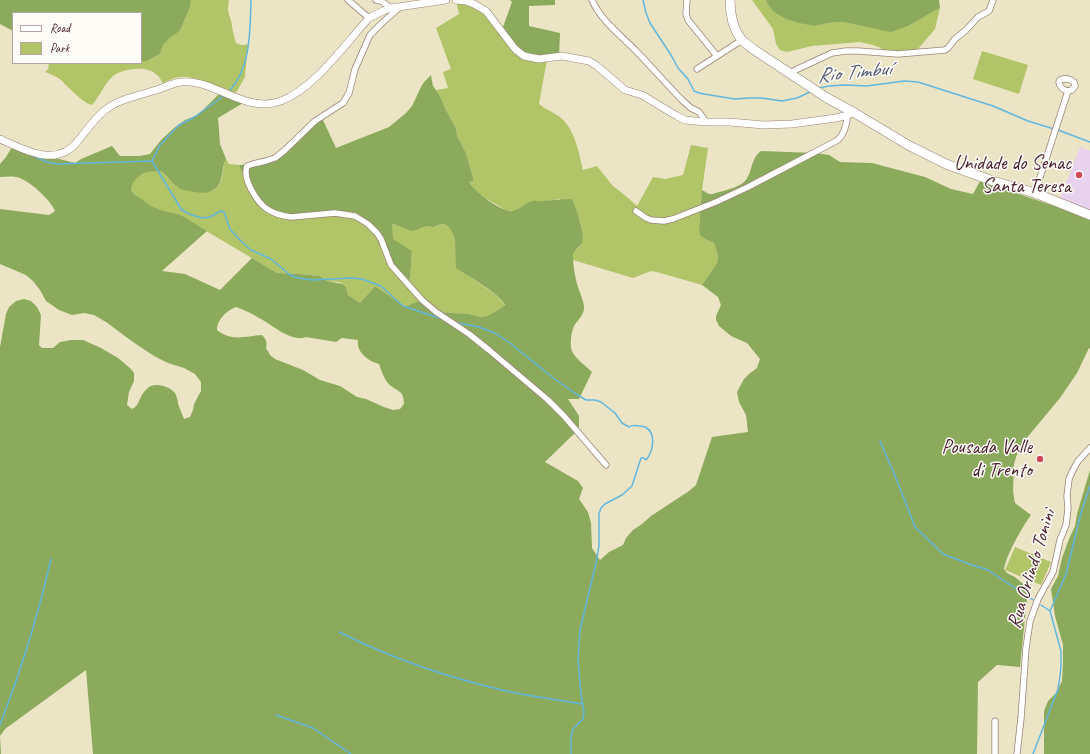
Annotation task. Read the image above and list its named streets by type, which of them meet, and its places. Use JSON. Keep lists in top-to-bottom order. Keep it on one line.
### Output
{"streets":{"street":["Rua Orlindo Tonini"]},"water":["Rio Timbuí"],"places":["Unidade do Senac Santa Teresa","Pousada Valle di Trento"],"legend":["Road","Park"]}
